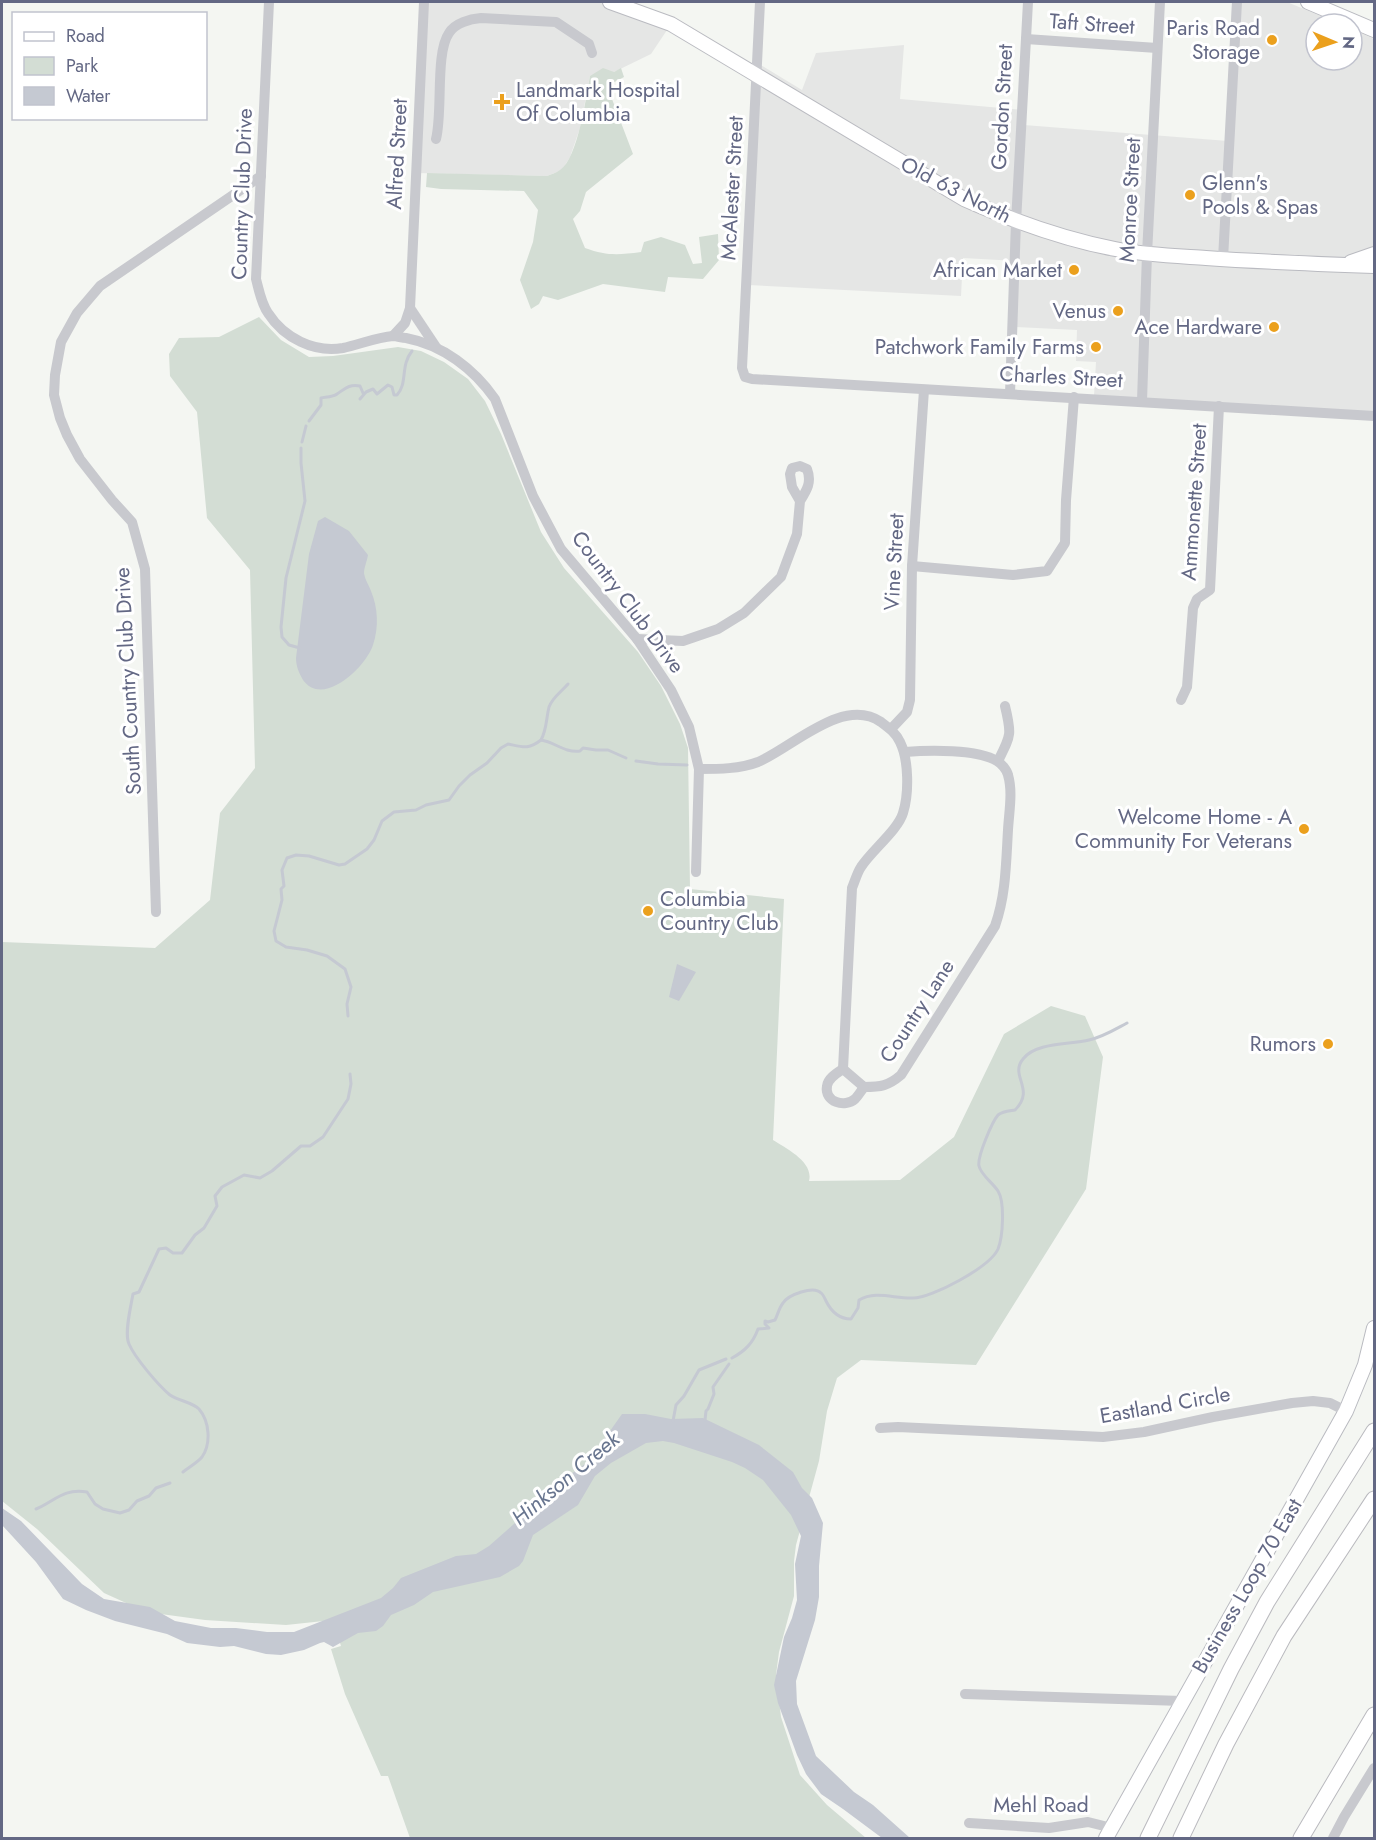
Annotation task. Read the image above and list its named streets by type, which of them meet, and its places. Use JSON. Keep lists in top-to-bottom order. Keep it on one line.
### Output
{"streets":{"main road":["Old 63 North","Business Loop 70 East"],"street":["Taft Street","Gordon Street","Alfred Street","McAlester Street","Country Club Drive","Monroe Street","Charles Street","Ammonette Street","Vine Street","South Country Club Drive","Country Lane","Eastland Circle","Mehl Road"]},"crossings":[["Taft Street","Gordon Street"],["Taft Street","Monroe Street"],["Gordon Street","Old 63 North"],["Gordon Street","Charles Street"],["Alfred Street","Country Club Drive"],["McAlester Street","Old 63 North"],["McAlester Street","Charles Street"],["Old 63 North","Monroe Street"],["Country Club Drive","South Country Club Drive"],["Monroe Street","Charles Street"],["Charles Street","Ammonette Street"],["Charles Street","Vine Street"],["Eastland Circle","Business Loop 70 East"],["Business Loop 70 East","Mehl Road"]],"water":["Hinkson Creek"],"places":{"other":["Paris Road Storage","Glenn's Pools & Spas","African Market","Venus","Ace Hardware","Patchwork Family Farms","Welcome Home - A Community For Veterans","Columbia Country Club","Rumors"],"health":["Landmark Hospital Of Columbia"]},"legend":["Road","Park","Water"],"north":"right"}
